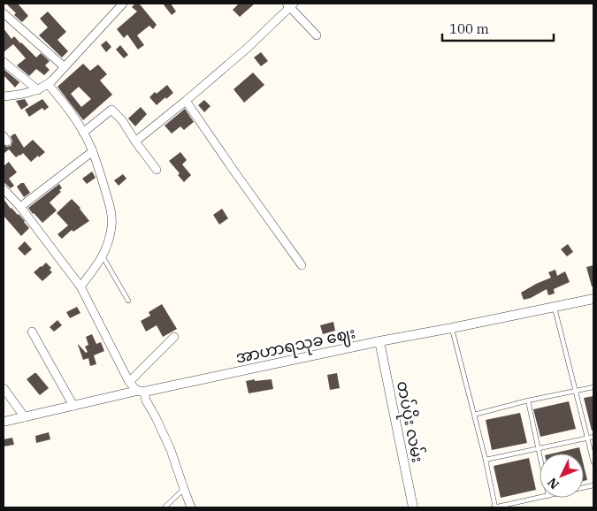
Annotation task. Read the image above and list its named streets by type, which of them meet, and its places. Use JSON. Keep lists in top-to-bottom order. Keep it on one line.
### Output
{"streets":{"street":["အာဟာရသုခ ဈေး","တပ်ပိုး လမ်း"]},"crossings":[["အာဟာရသုခ ဈေး","တပ်ပိုး လမ်း"]],"scale_bar":"100 m","north":"bottom left"}
